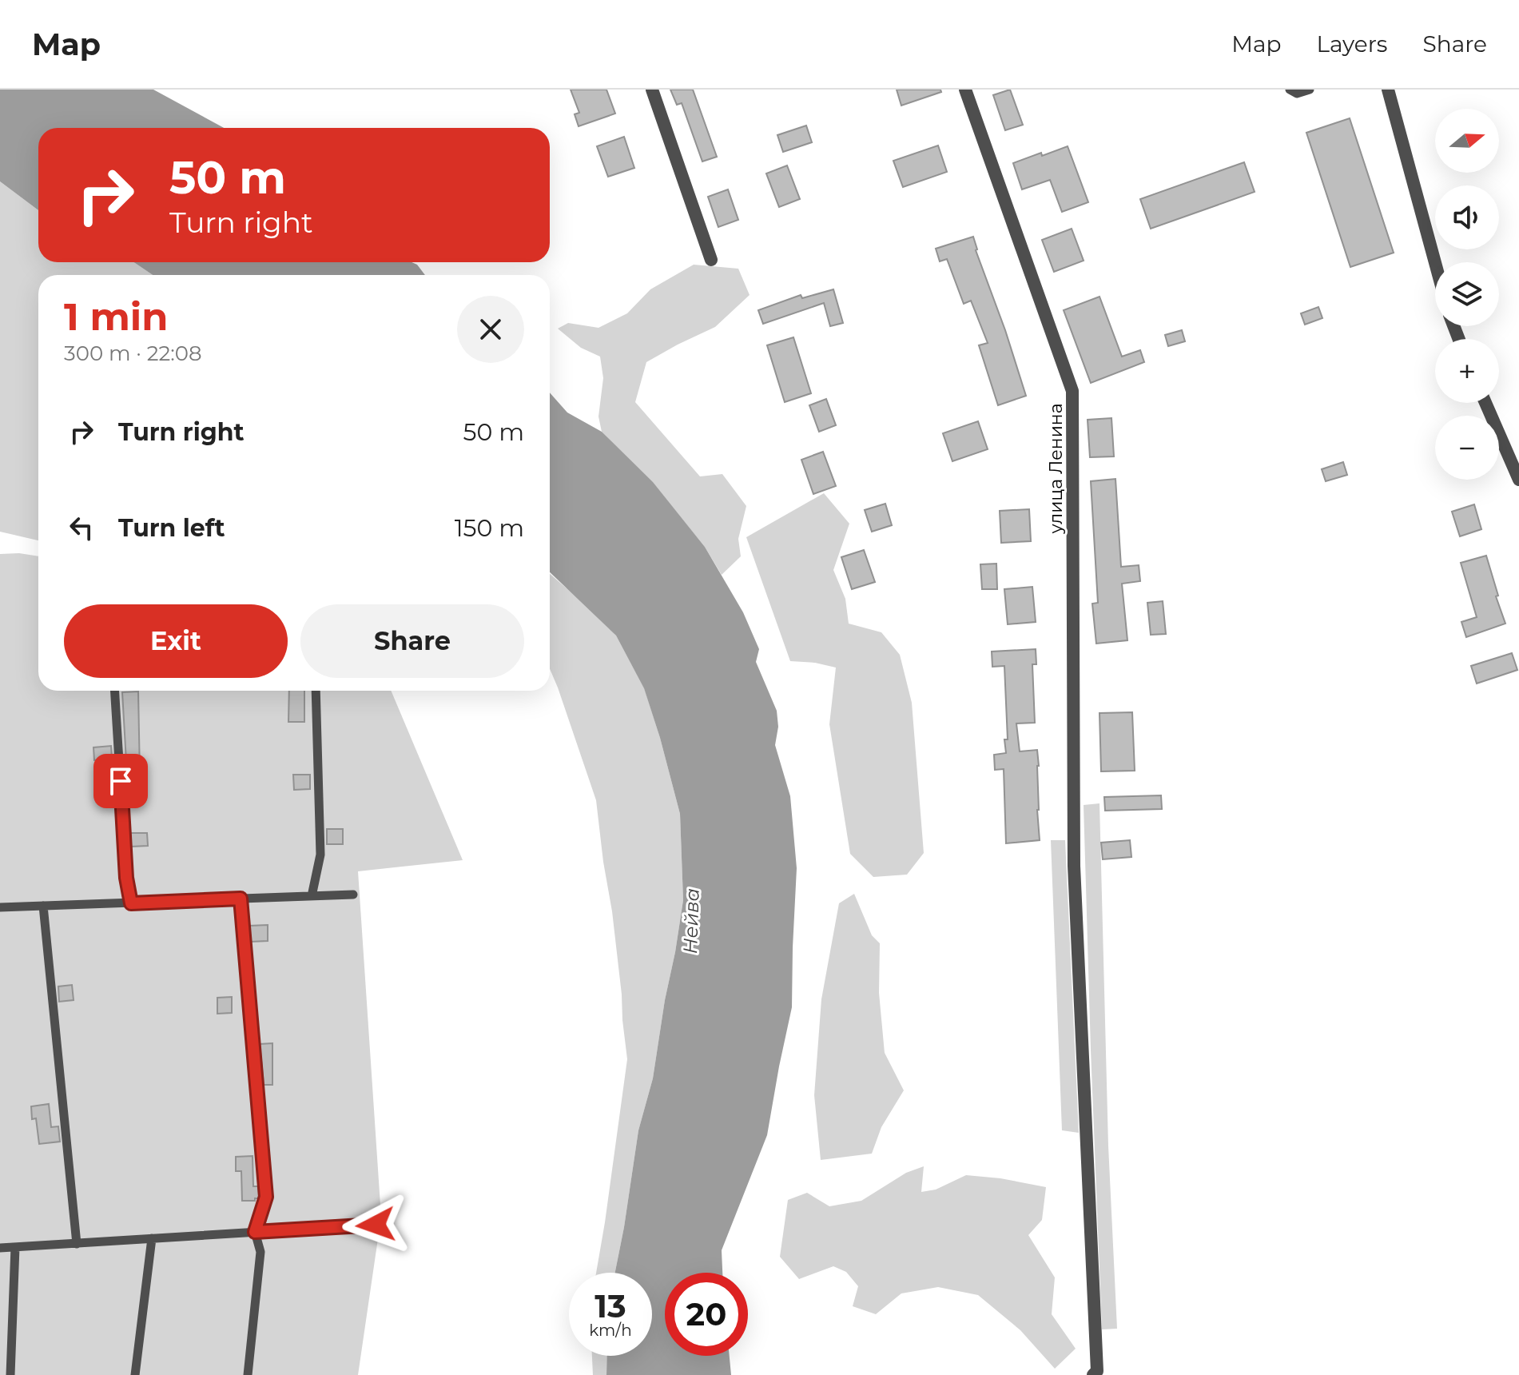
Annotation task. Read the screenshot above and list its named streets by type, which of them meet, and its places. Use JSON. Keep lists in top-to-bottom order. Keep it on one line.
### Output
{"streets":{"street":["улица Ленина"]},"water":["Нейва"],"north":"right","page":{"header":"Map","nav":["Map","Layers","Share"],"map_buttons":["+","−"],"turn":["50 m","Turn right"],"heading":["1 min","300 m · 22:08"],"list":[{"name":"Turn right","value":"50 m"},{"name":"Turn left","value":"150 m"}],"buttons":["Exit","Share"],"speed":"13 km/h","limit":"20"}}
